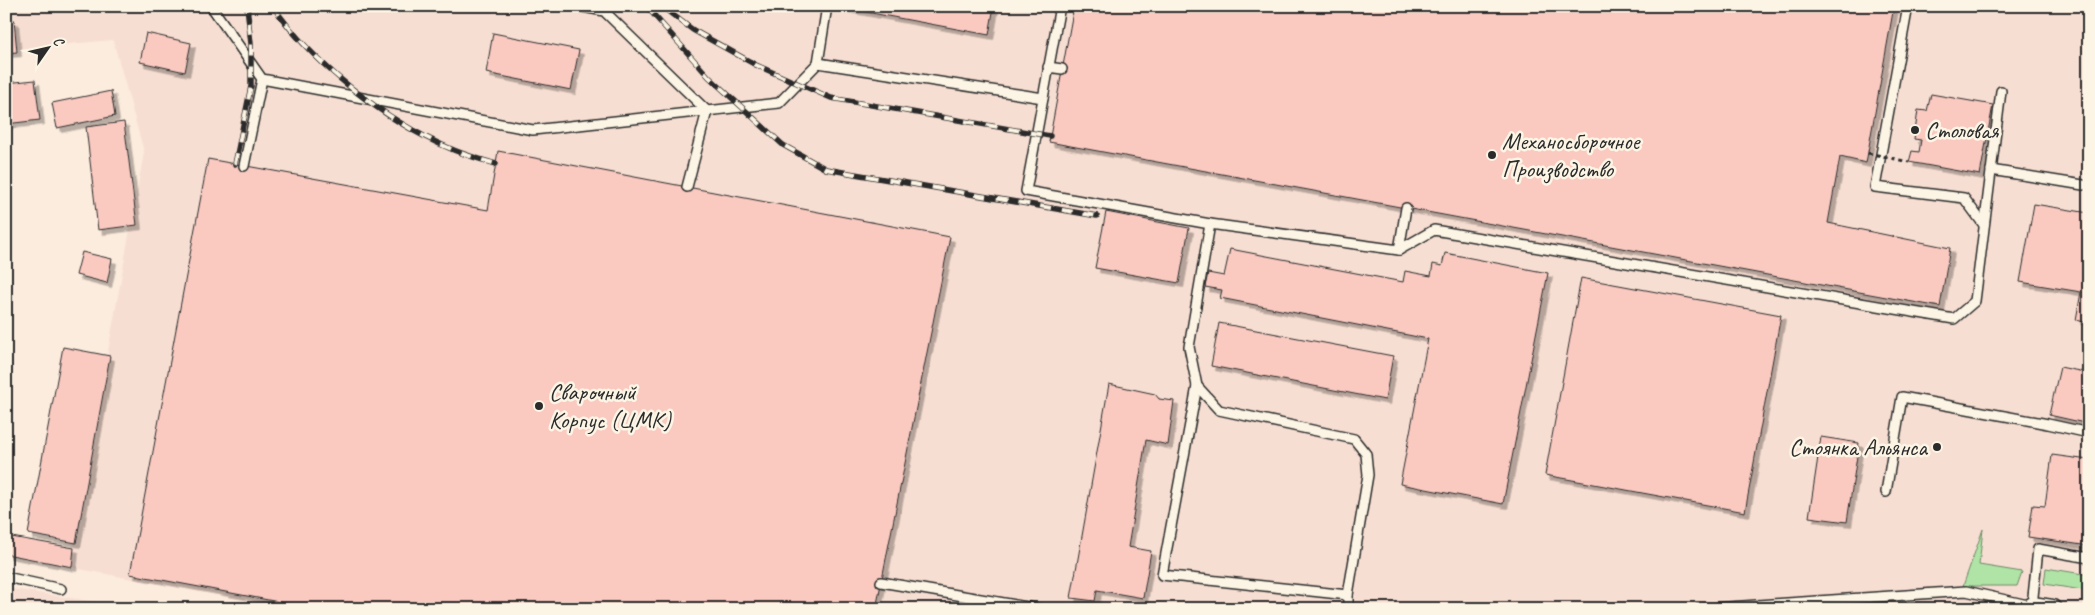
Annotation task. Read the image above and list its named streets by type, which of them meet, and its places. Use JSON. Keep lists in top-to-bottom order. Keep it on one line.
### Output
{"places":["Столовая","Механосборочное Производство","Сварочный Корпус (ЦМК)","Стоянка Альянса"],"north":"top right"}
